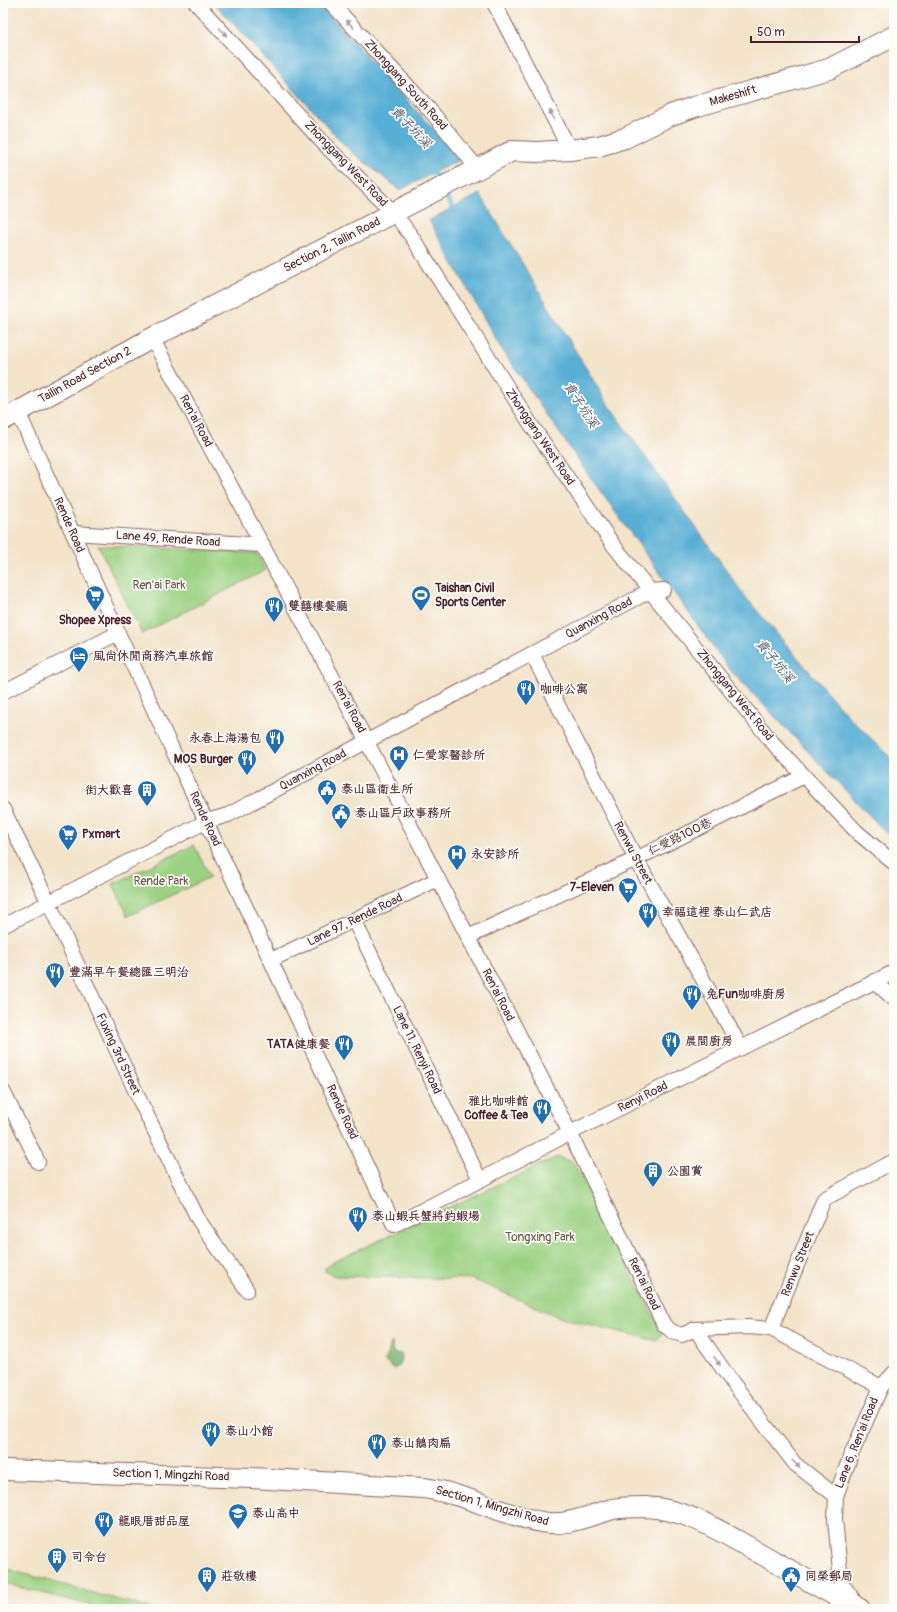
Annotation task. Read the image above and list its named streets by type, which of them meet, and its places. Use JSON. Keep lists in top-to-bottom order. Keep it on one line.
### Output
{"streets":{"main road":["Makeshift","Section 2, Tailin Road","Tailin Road Section 2","Section 1, Mingzhi Road"],"street":["Zhonggang South Road","Zhonggang West Road","Ren'ai Road","Rende Road","Lane 49, Rende Road","Quanxing Road","仁愛路100巷","Renwu Street","Lane 97, Rende Road","Lane 11, Renyi Road","Fuxing 3rd Street","Renyi Road","Lane 6, Ren'ai Road"]},"crossings":[["Zhonggang South Road","Section 2, Tailin Road"],["Makeshift","Section 2, Tailin Road"],["Zhonggang West Road","Section 2, Tailin Road"],["Zhonggang West Road","Quanxing Road"],["Zhonggang West Road","仁愛路100巷"],["Section 2, Tailin Road","Tailin Road Section 2"],["Section 2, Tailin Road","Ren'ai Road"],["Tailin Road Section 2","Ren'ai Road"],["Tailin Road Section 2","Rende Road"],["Ren'ai Road","Lane 49, Rende Road"],["Ren'ai Road","Quanxing Road"],["Ren'ai Road","仁愛路100巷"],["Ren'ai Road","Lane 97, Rende Road"],["Ren'ai Road","Renyi Road"],["Rende Road","Lane 49, Rende Road"],["Rende Road","Quanxing Road"],["Rende Road","Lane 97, Rende Road"],["Rende Road","Renyi Road"],["Quanxing Road","Renwu Street"],["Quanxing Road","Fuxing 3rd Street"],["仁愛路100巷","Renwu Street"],["Renwu Street","Renyi Road"],["Lane 97, Rende Road","Lane 11, Renyi Road"],["Lane 11, Renyi Road","Renyi Road"]],"water":["貴子坑溪"],"parks":["Ren'ai Park","Rende Park","Tongxing Park"],"places":{"supermarket":["Shopee Xpress","Pxmart","7-Eleven"],"sports":["Taishan Civil Sports Center"],"restaurant":["雙囍樓餐廳","咖啡公寓","永春上海湯包","MOS Burger","幸福這裡 泰山仁武店","豐滿早午餐總匯三明治","兔Fun咖啡廚房","晨間廚房","TATA健康餐","雅比咖啡館 Coffee & Tea","泰山蝦兵蟹將釣蝦場","泰山小館","泰山鵝肉扁","龍眼厝甜品屋"],"hotel":["風尚休閒商務汽車旅館"],"hospital":["仁愛家醫診所","永安診所"],"public building":["泰山區衛生所","泰山區戶政事務所","同榮郵局"],"building":["街大歡喜","公園賞","司令台","莊敬樓"],"school or university":["泰山高中"]},"scale_bar":"50 m"}
